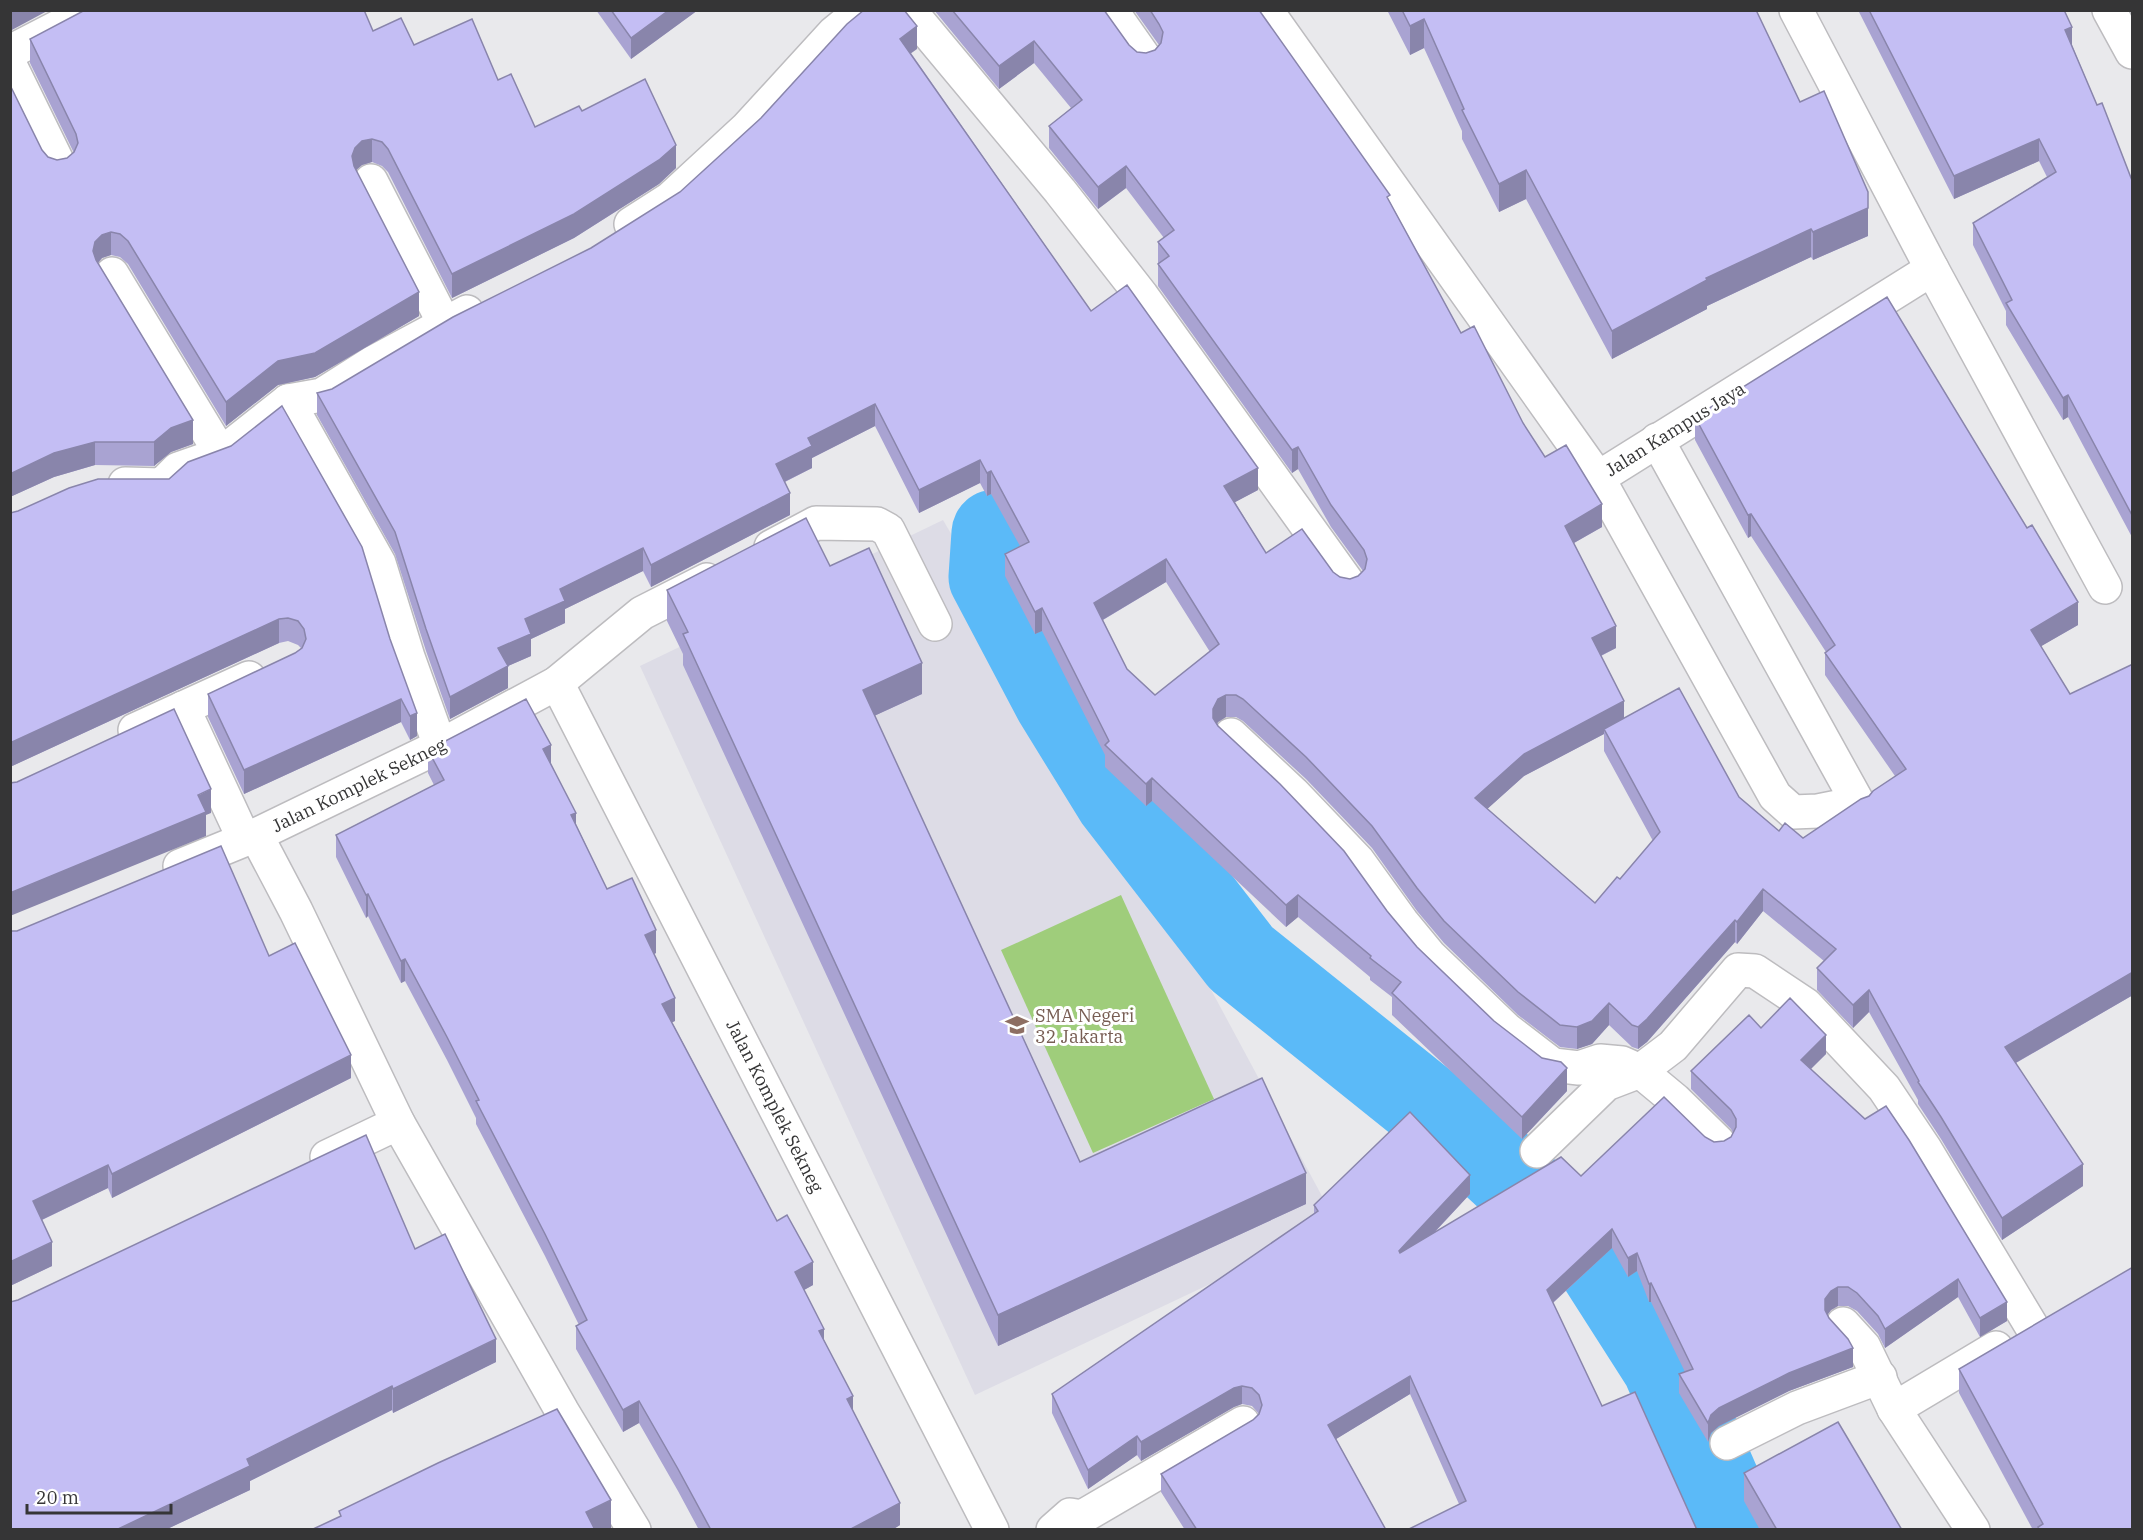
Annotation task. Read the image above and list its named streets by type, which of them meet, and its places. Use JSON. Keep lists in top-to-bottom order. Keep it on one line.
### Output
{"streets":{"street":["Jalan Kampus Jaya","Jalan Komplek Sekneg"]},"places":{"school or university":["SMA Negeri 32 Jakarta"]},"scale_bar":"20 m"}
